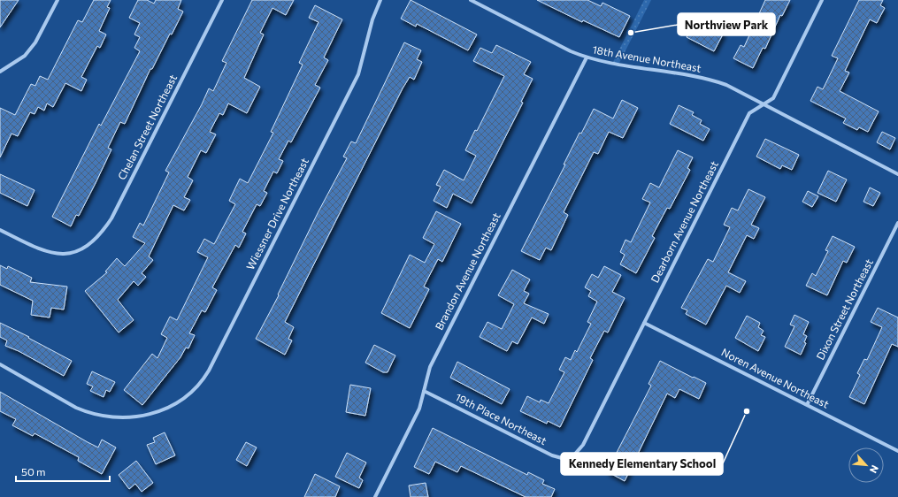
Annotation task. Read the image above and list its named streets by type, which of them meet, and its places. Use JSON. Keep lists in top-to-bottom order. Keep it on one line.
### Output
{"streets":{"street":["18th Avenue Northeast","Chelan Street Northeast","Wiessner Drive Northeast","Dearborn Avenue Northeast","Brandon Avenue Northeast","Dixon Street Northeast","Noren Avenue Northeast","19th Place Northeast"]},"crossings":[["18th Avenue Northeast","Dearborn Avenue Northeast"],["18th Avenue Northeast","Brandon Avenue Northeast"],["Dearborn Avenue Northeast","Noren Avenue Northeast"],["Dearborn Avenue Northeast","19th Place Northeast"],["Brandon Avenue Northeast","19th Place Northeast"],["Dixon Street Northeast","Noren Avenue Northeast"]],"places":["Northview Park","Kennedy Elementary School"],"scale_bar":"50 m","north":"bottom right"}
